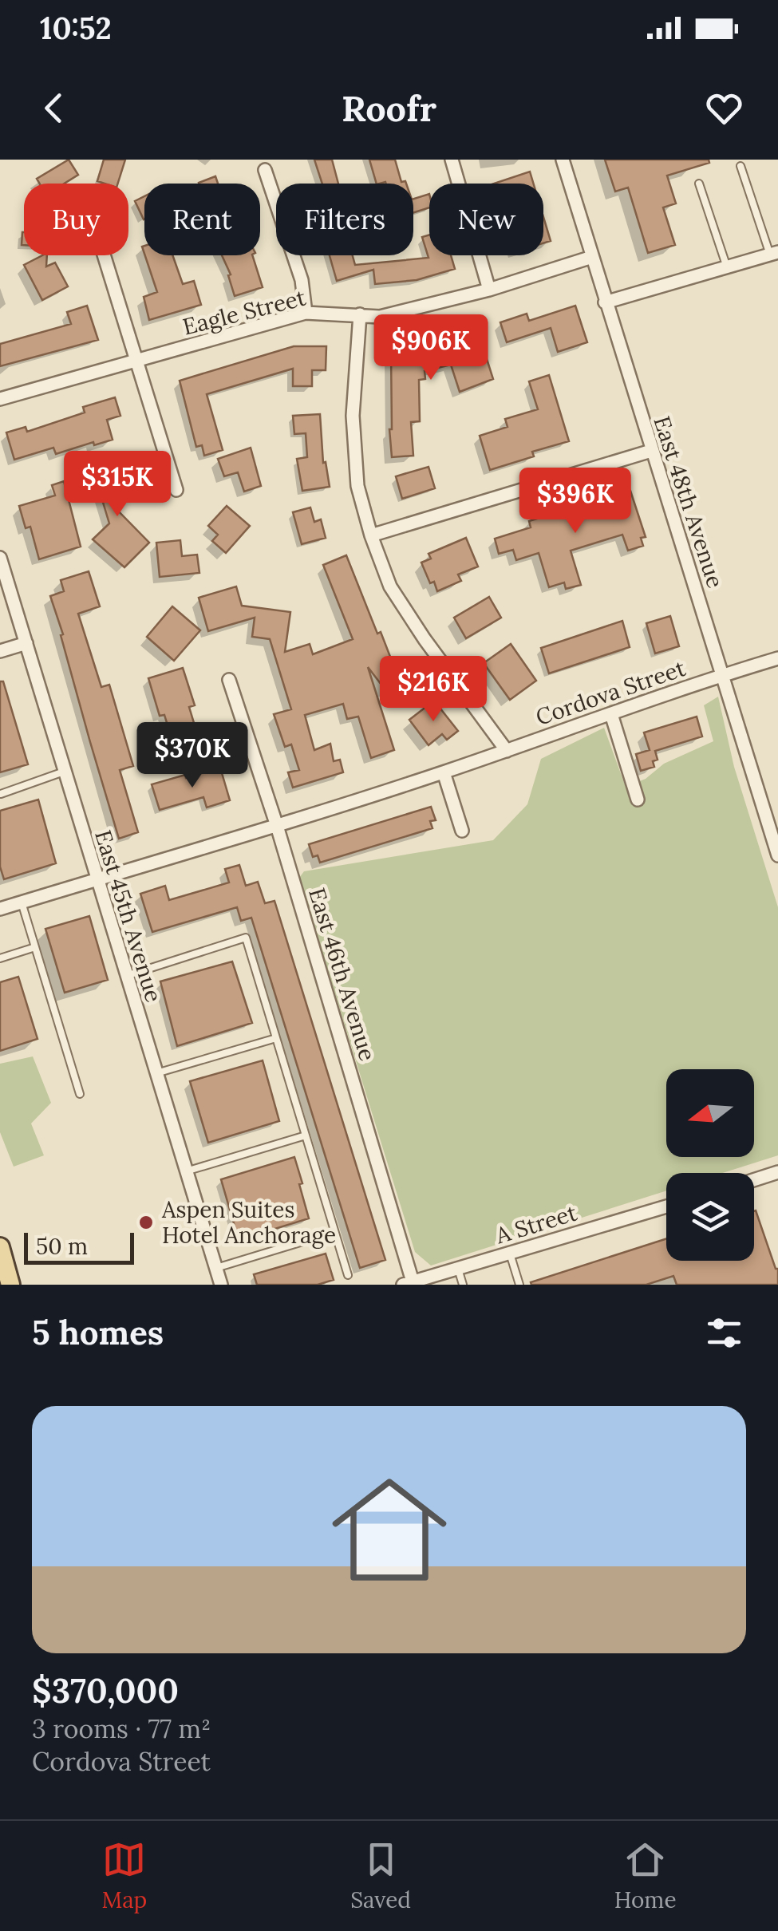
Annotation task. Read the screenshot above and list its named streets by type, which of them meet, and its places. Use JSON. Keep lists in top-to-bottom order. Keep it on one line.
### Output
{"streets":{"street":["Eagle Street","East 48th Avenue","Cordova Street","East 45th Avenue","East 46th Avenue","A Street"]},"crossings":[["Eagle Street","East 48th Avenue"],["East 48th Avenue","Cordova Street"],["Cordova Street","East 45th Avenue"],["Cordova Street","East 46th Avenue"],["East 46th Avenue","A Street"]],"places":["Aspen Suites Hotel Anchorage"],"scale_bar":"50 m","north":"left","page":{"status":"10:52","header":"Roofr","chip":["Buy","Rent","Filters","New"],"price":["$906K","$315K","$396K","$216K","$370K"],"scale":"50 m","heading":"5 homes","list":[{"name":"$370,000","note":"3 rooms · 77 m² · Cordova Street"}],"tabs":["Map","Saved","Home"]}}
